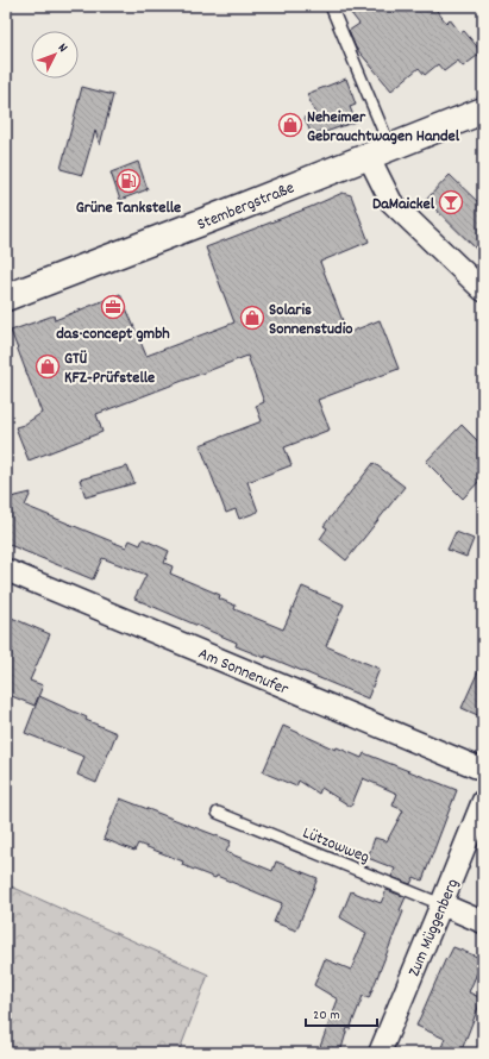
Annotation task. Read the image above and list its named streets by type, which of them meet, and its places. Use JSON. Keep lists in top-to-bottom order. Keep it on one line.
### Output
{"streets":{"street":["Stembergstraße","Am Sonnenufer","Zum Müggenberg"],"lane":["Lützowweg"]},"crossings":[["Lützowweg","Zum Müggenberg"]],"places":{"shop":["Neheimer Gebrauchtwagen Handel","Solaris Sonnenstudio","GTÜ KFZ-Prüfstelle"],"fuel station":["Grüne Tankstelle"],"bar":["DaMaickel"],"office":["das·concept gmbh"]},"scale_bar":"20 m","north":"top right"}
